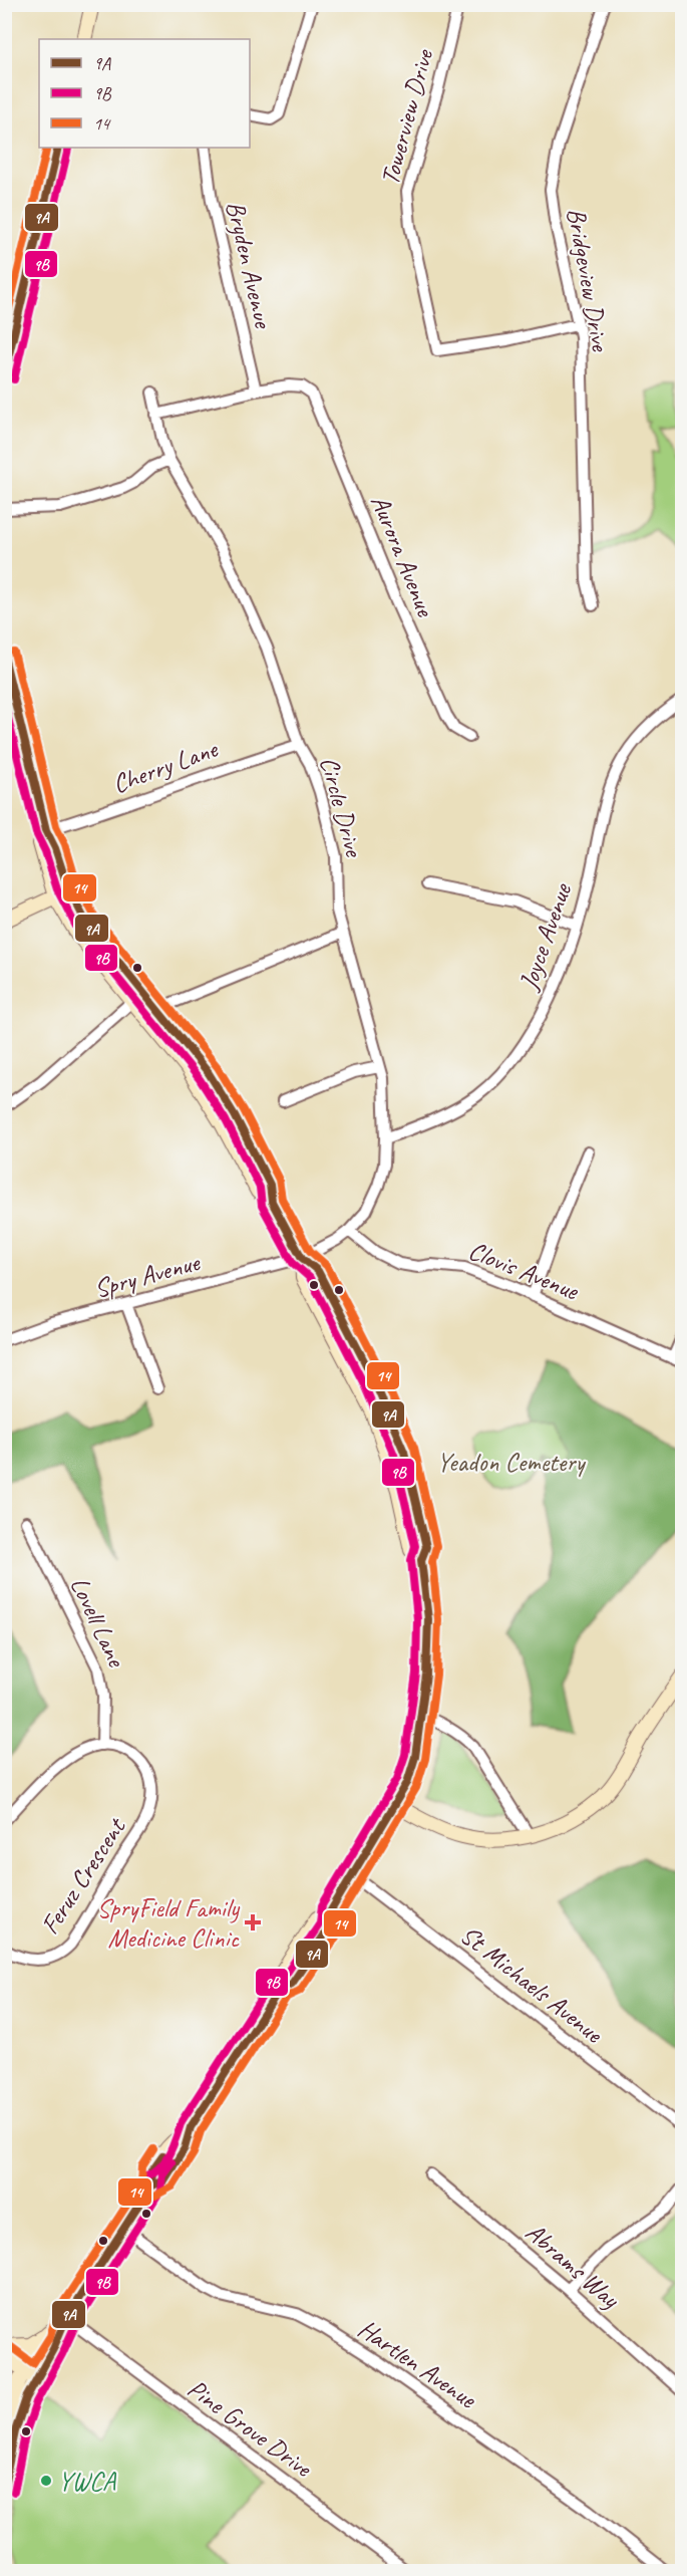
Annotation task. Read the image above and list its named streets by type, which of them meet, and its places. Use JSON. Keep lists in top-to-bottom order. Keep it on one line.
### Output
{"streets":{"street":["Towerview Drive","Bryden Avenue","Bridgeview Drive","Aurora Avenue","Cherry Lane","Circle Drive","Joyce Avenue","Clovis Avenue","Spry Avenue","Lovell Lane","Feruz Crescent","St Michaels Avenue","Abrams Way","Hartlen Avenue","Pine Grove Drive"]},"crossings":[["Towerview Drive","Bridgeview Drive"],["Bryden Avenue","Aurora Avenue"],["Cherry Lane","Circle Drive"],["Circle Drive","Joyce Avenue"],["Circle Drive","Clovis Avenue"],["Circle Drive","Spry Avenue"],["Lovell Lane","Feruz Crescent"]],"parks":["Yeadon Cemetery"],"places":{"health":["SpryField Family Medicine Clinic"],"other":["YWCA"]},"lines":["transit line 9A","transit line 14","transit line 9B"],"legend":["9A","9B","14"]}
